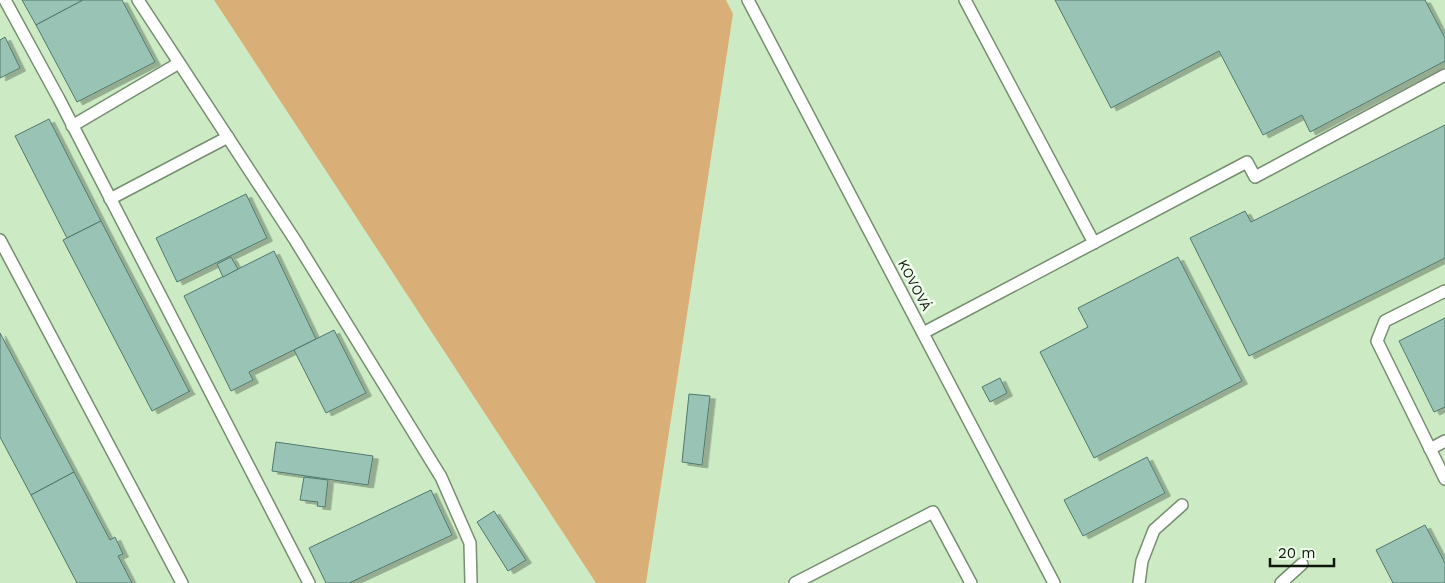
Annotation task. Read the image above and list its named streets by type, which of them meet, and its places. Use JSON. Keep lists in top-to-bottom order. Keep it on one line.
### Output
{"streets":{"lane":["KOVOVÁ"]},"scale_bar":"20 m"}
